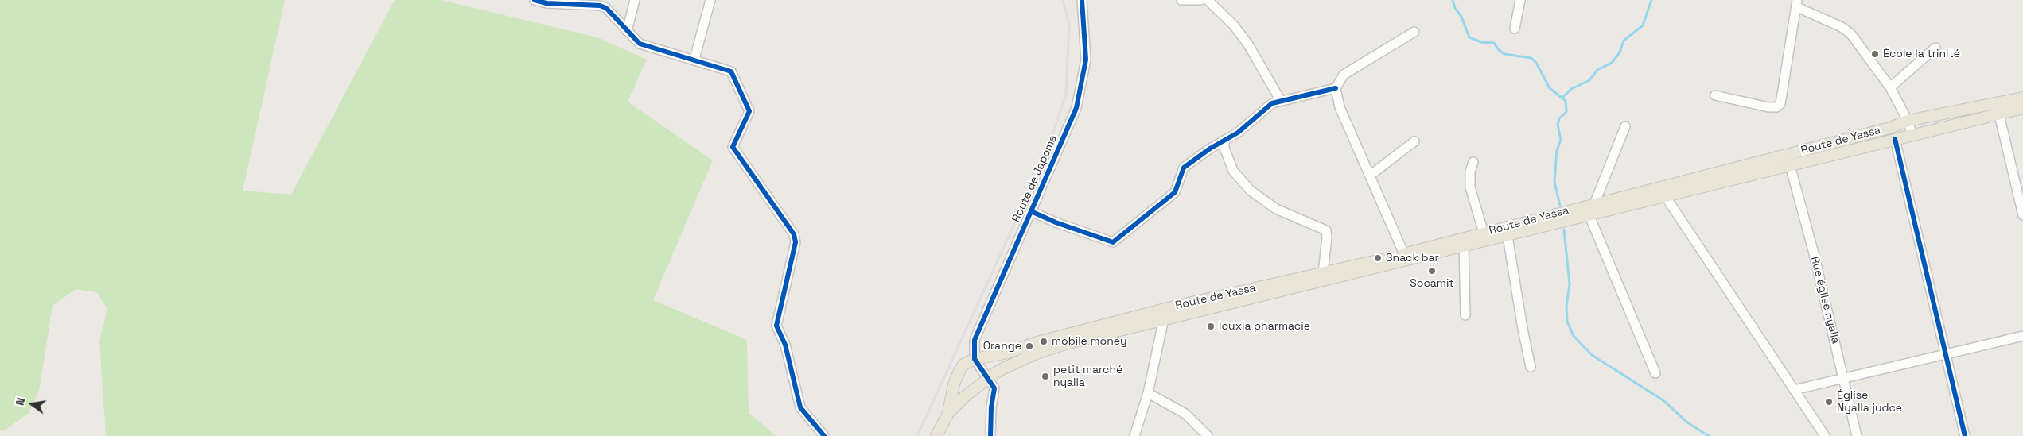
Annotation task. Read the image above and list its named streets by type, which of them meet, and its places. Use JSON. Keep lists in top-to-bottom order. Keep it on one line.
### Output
{"streets":{"main road":["Route de Yassa"],"street":["Route de Japoma","Rue église nyalla"]},"crossings":[["Route de Yassa","Rue église nyalla"]],"places":["École la trinité","Snack bar","Socamit","louxia pharmacie","mobile money","Orange","petit marché nyalla","Église Nyalla judce"],"north":"left"}
